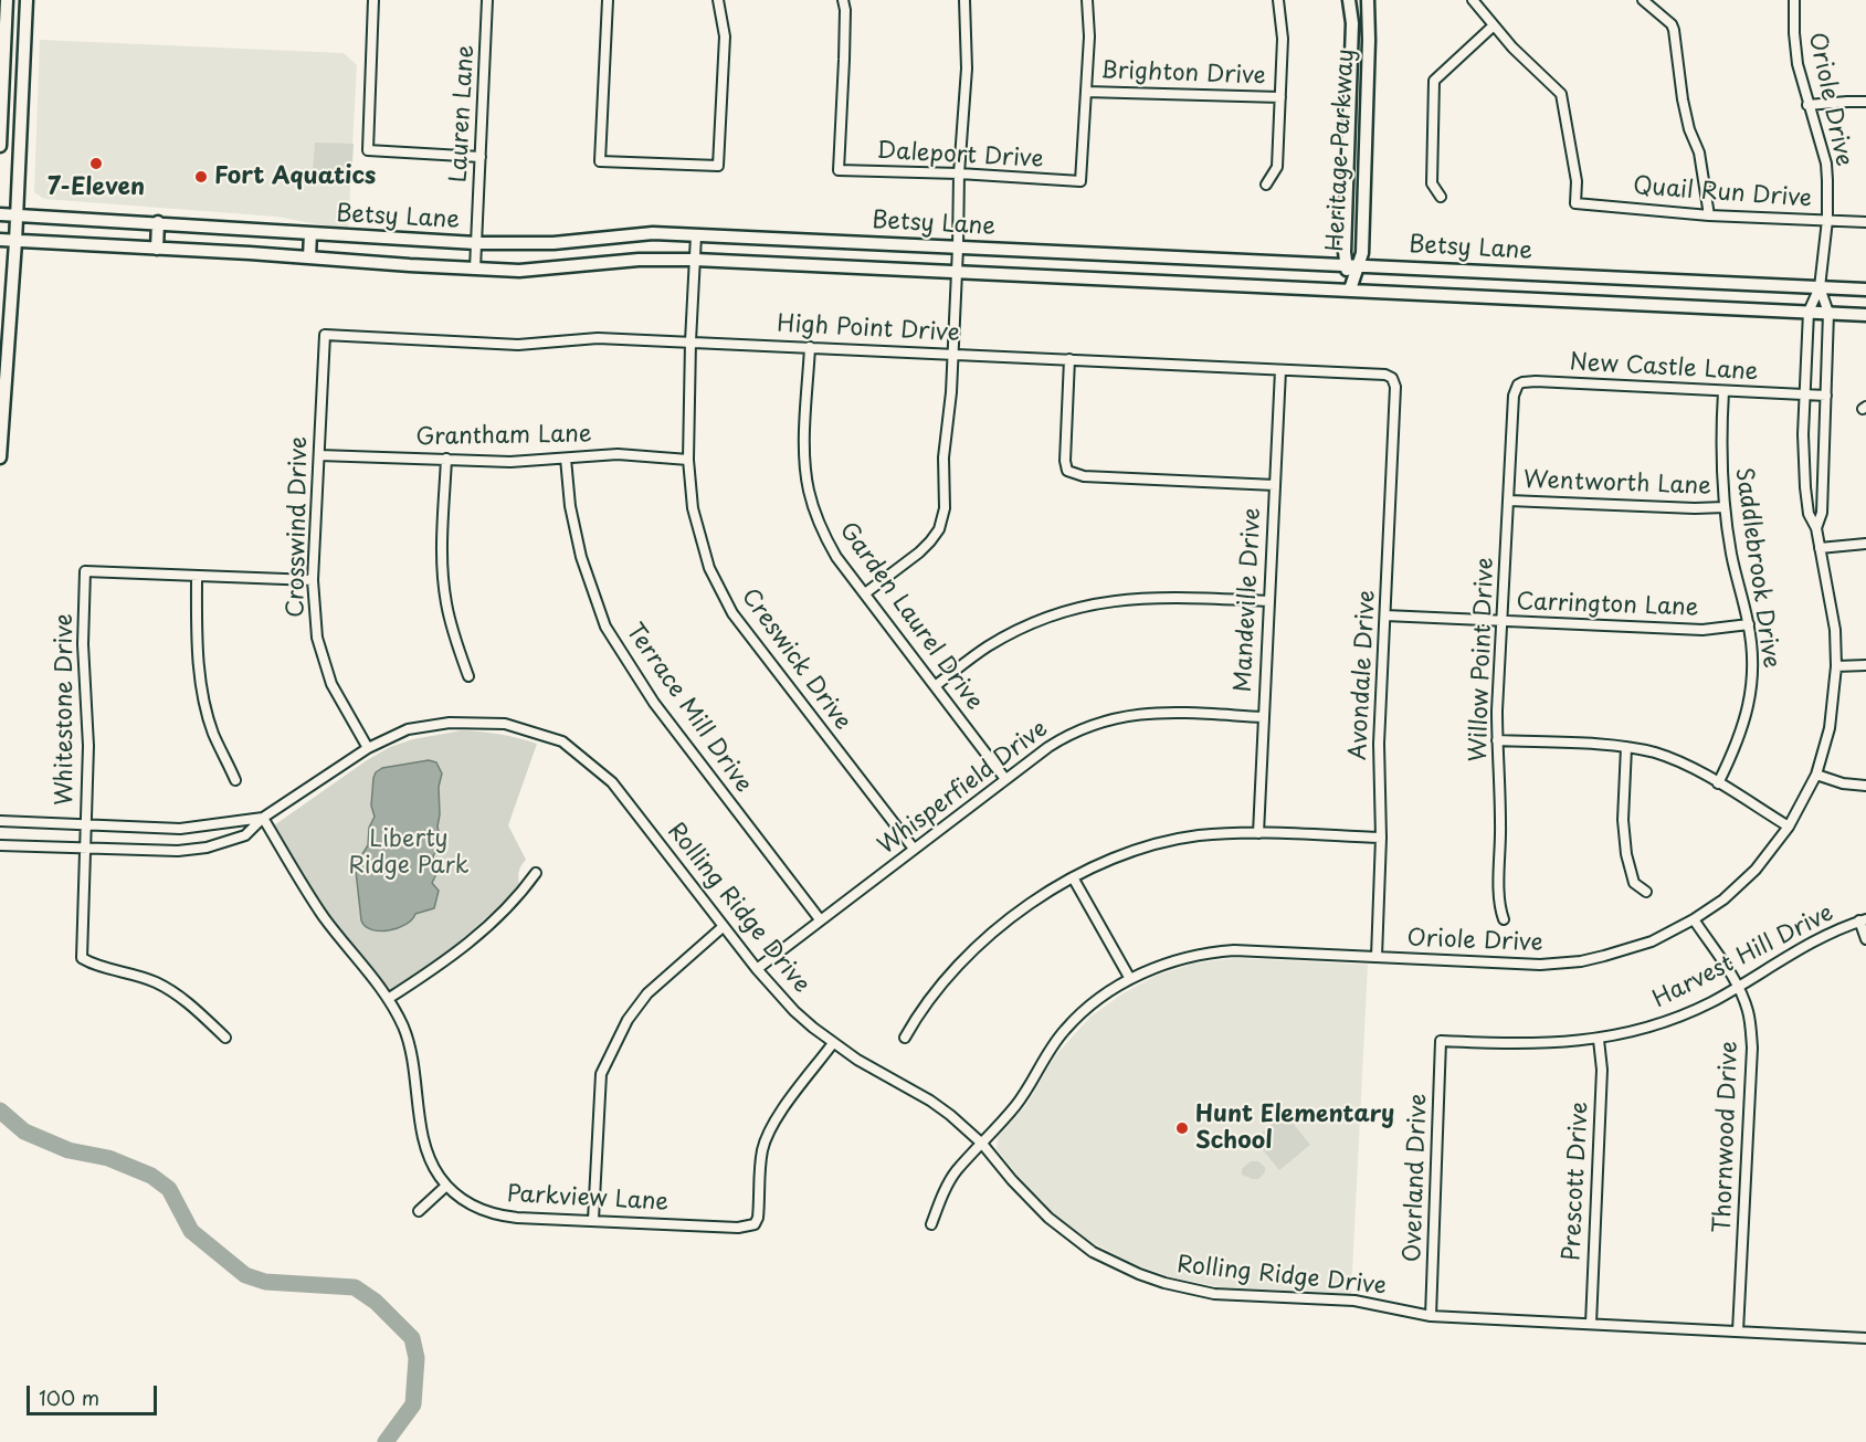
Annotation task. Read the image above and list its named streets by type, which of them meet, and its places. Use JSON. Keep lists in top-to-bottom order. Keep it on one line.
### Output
{"streets":{"main road":["Heritage Parkway","Betsy Lane"],"street":["Brighton Drive","Oriole Drive","Lauren Lane","Daleport Drive","Quail Run Drive","High Point Drive","New Castle Lane","Grantham Lane","Wentworth Lane","Crosswind Drive","Saddlebrook Drive","Mandeville Drive","Carrington Lane","Garden Laurel Drive","Creswick Drive","Willow Point Drive","Avondale Drive","Terrace Mill Drive","Whitestone Drive","Whisperfield Drive","Rolling Ridge Drive","Harvest Hill Drive","Thornwood Drive","Overland Drive","Prescott Drive","Parkview Lane"]},"crossings":[["Brighton Drive","Daleport Drive"],["Oriole Drive","Quail Run Drive"],["Oriole Drive","Betsy Lane"],["Oriole Drive","New Castle Lane"],["Oriole Drive","Avondale Drive"],["Oriole Drive","Rolling Ridge Drive"],["Oriole Drive","Thornwood Drive"],["Lauren Lane","Betsy Lane"],["Heritage Parkway","Betsy Lane"],["Betsy Lane","Creswick Drive"],["High Point Drive","Crosswind Drive"],["High Point Drive","Mandeville Drive"],["High Point Drive","Garden Laurel Drive"],["High Point Drive","Creswick Drive"],["High Point Drive","Avondale Drive"],["New Castle Lane","Saddlebrook Drive"],["New Castle Lane","Willow Point Drive"],["Grantham Lane","Crosswind Drive"],["Grantham Lane","Creswick Drive"],["Grantham Lane","Terrace Mill Drive"],["Wentworth Lane","Saddlebrook Drive"],["Wentworth Lane","Willow Point Drive"],["Crosswind Drive","Rolling Ridge Drive"],["Saddlebrook Drive","Carrington Lane"],["Mandeville Drive","Whisperfield Drive"],["Carrington Lane","Willow Point Drive"],["Carrington Lane","Avondale Drive"],["Garden Laurel Drive","Whisperfield Drive"],["Creswick Drive","Whisperfield Drive"],["Terrace Mill Drive","Whisperfield Drive"],["Whitestone Drive","Rolling Ridge Drive"],["Whisperfield Drive","Rolling Ridge Drive"],["Rolling Ridge Drive","Thornwood Drive"],["Rolling Ridge Drive","Overland Drive"],["Rolling Ridge Drive","Prescott Drive"],["Rolling Ridge Drive","Parkview Lane"],["Harvest Hill Drive","Thornwood Drive"],["Harvest Hill Drive","Overland Drive"],["Harvest Hill Drive","Prescott Drive"]],"parks":["Liberty Ridge Park"],"places":["7-Eleven","Fort Aquatics","Hunt Elementary School"],"scale_bar":"100 m"}
